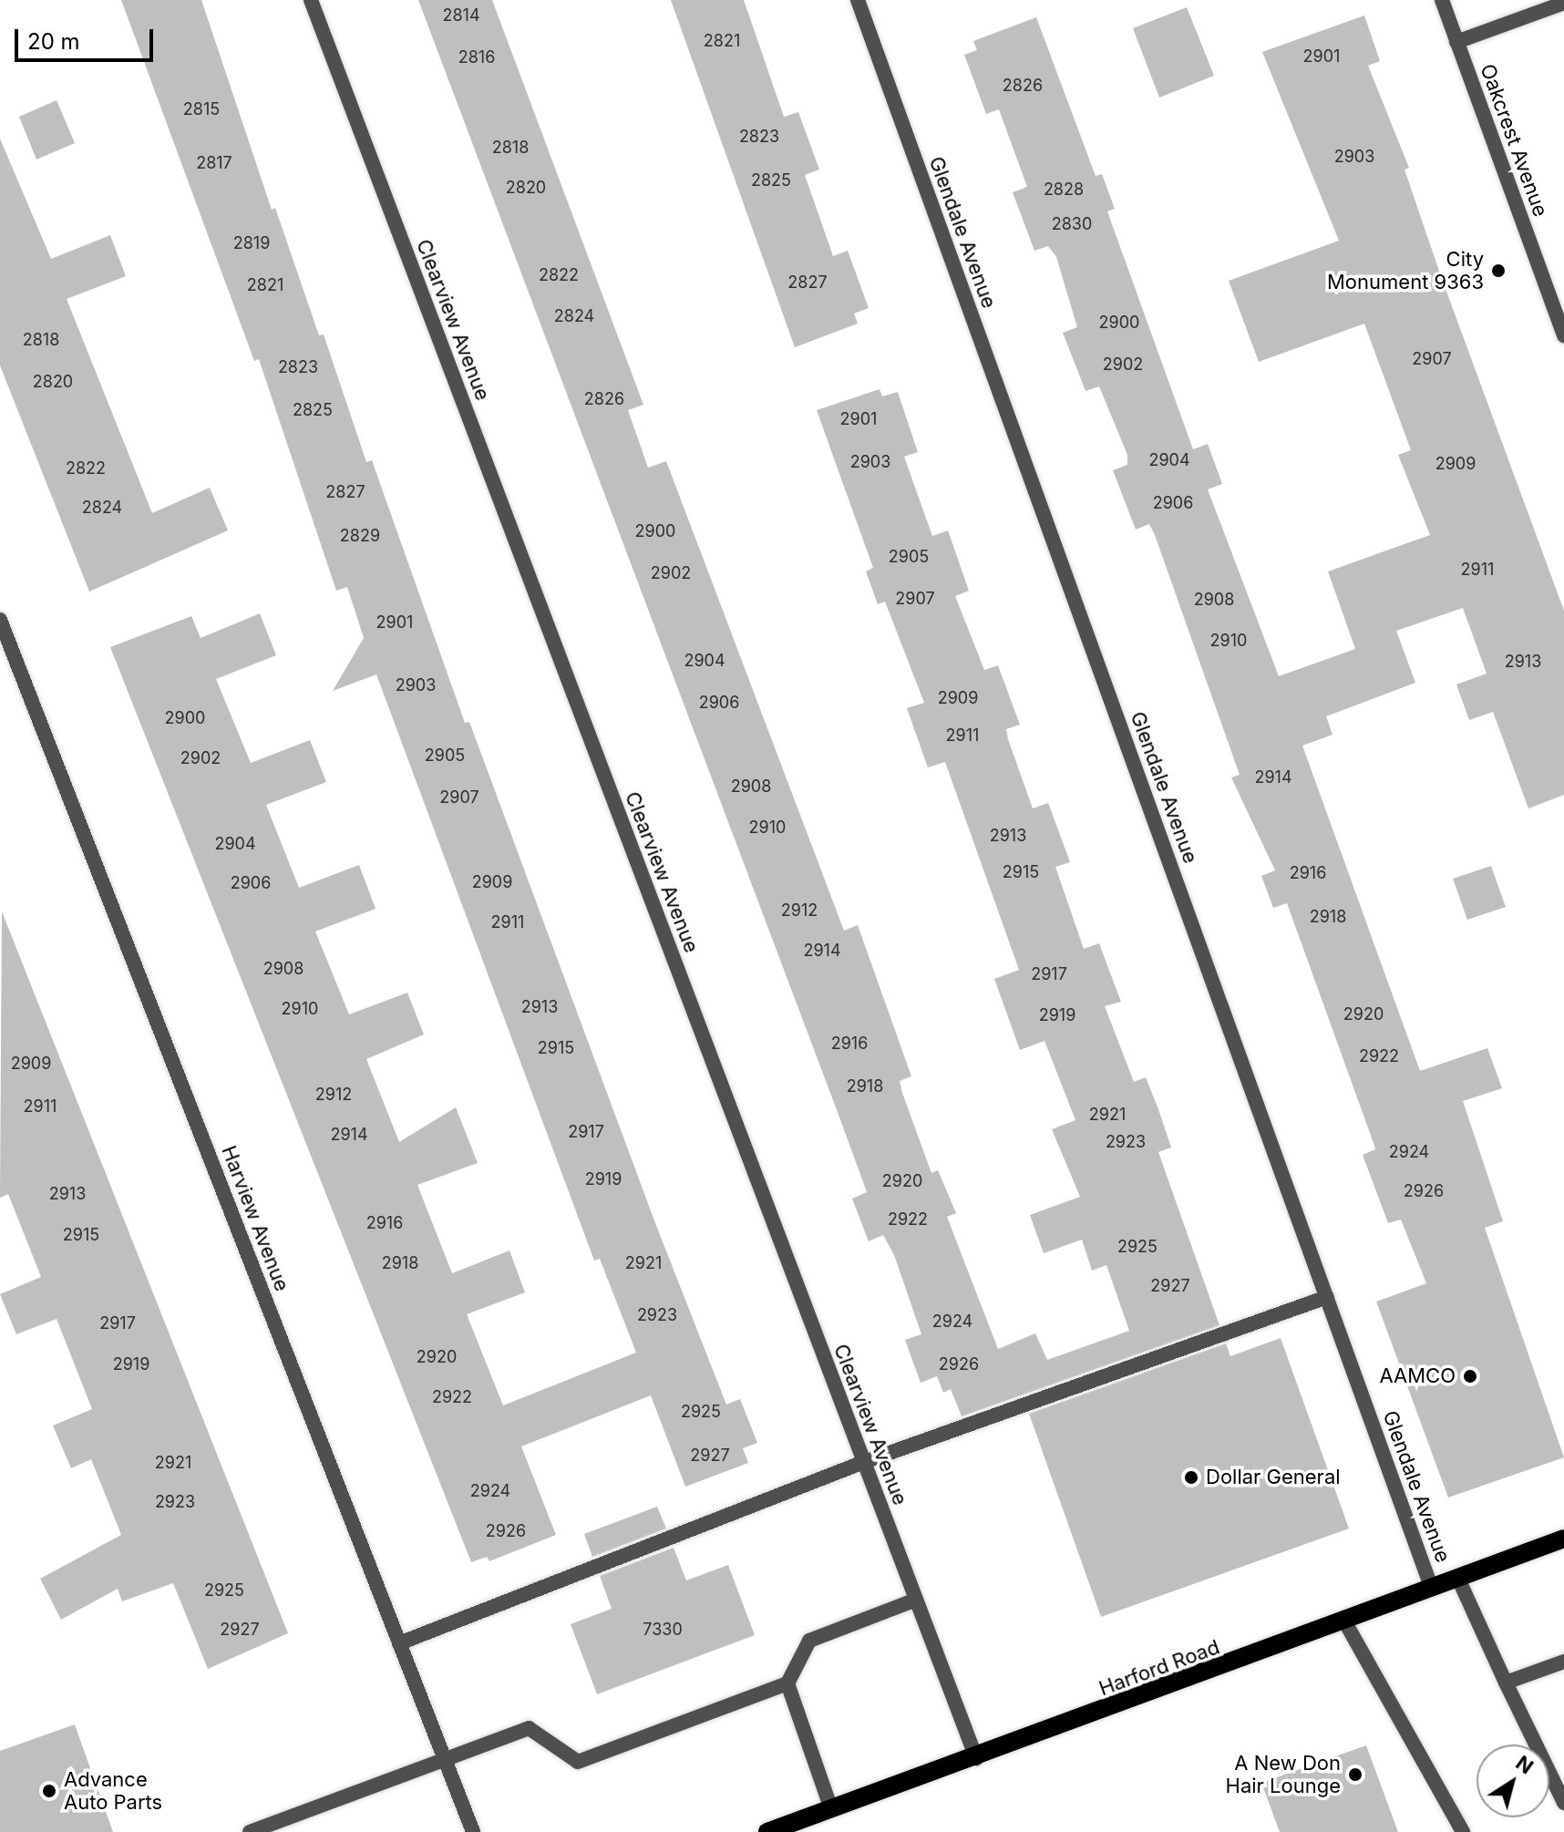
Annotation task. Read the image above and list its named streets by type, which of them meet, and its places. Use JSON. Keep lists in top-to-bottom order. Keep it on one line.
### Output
{"streets":{"main road":["Harford Road"],"street":["Oakcrest Avenue","Glendale Avenue","Clearview Avenue","Harview Avenue"]},"crossings":[["Glendale Avenue","Harford Road"],["Clearview Avenue","Harford Road"]],"places":["City Monument 9363","AAMCO","Dollar General","A New Don Hair Lounge","Advance Auto Parts"],"house_numbers":["2814","2821","2901","2816","2826","2815","2823","2818","2903","2817","2825","2820","2828","2830","2819","2822","2827","2821","2824","2900","2818","2907","2902","2823","2820","2826","2825","2901","2904","2903","2909","2822","2827","2906","2824","2900","2829","2905","2911","2902","2907","2908","2901","2910","2904","2913","2903","2909","2906","2900","2911","2905","2902","2914","2908","2907","2910","2913","2904","2915","2916","2909","2906","2912","2918","2911","2914","2908","2917","2913","2910","2920","2919","2916","2915","2922","2909","2918","2912","2911","2921","2917","2914","2923","2924","2919","2920","2926","2913","2922","2916","2915","2925","2918","2921","2927","2923","2924","2917","2920","2919","2926","2922","2925","2927","2921","2924","2923","2926","2925","2927","7330"],"scale_bar":"20 m","north":"top right"}
